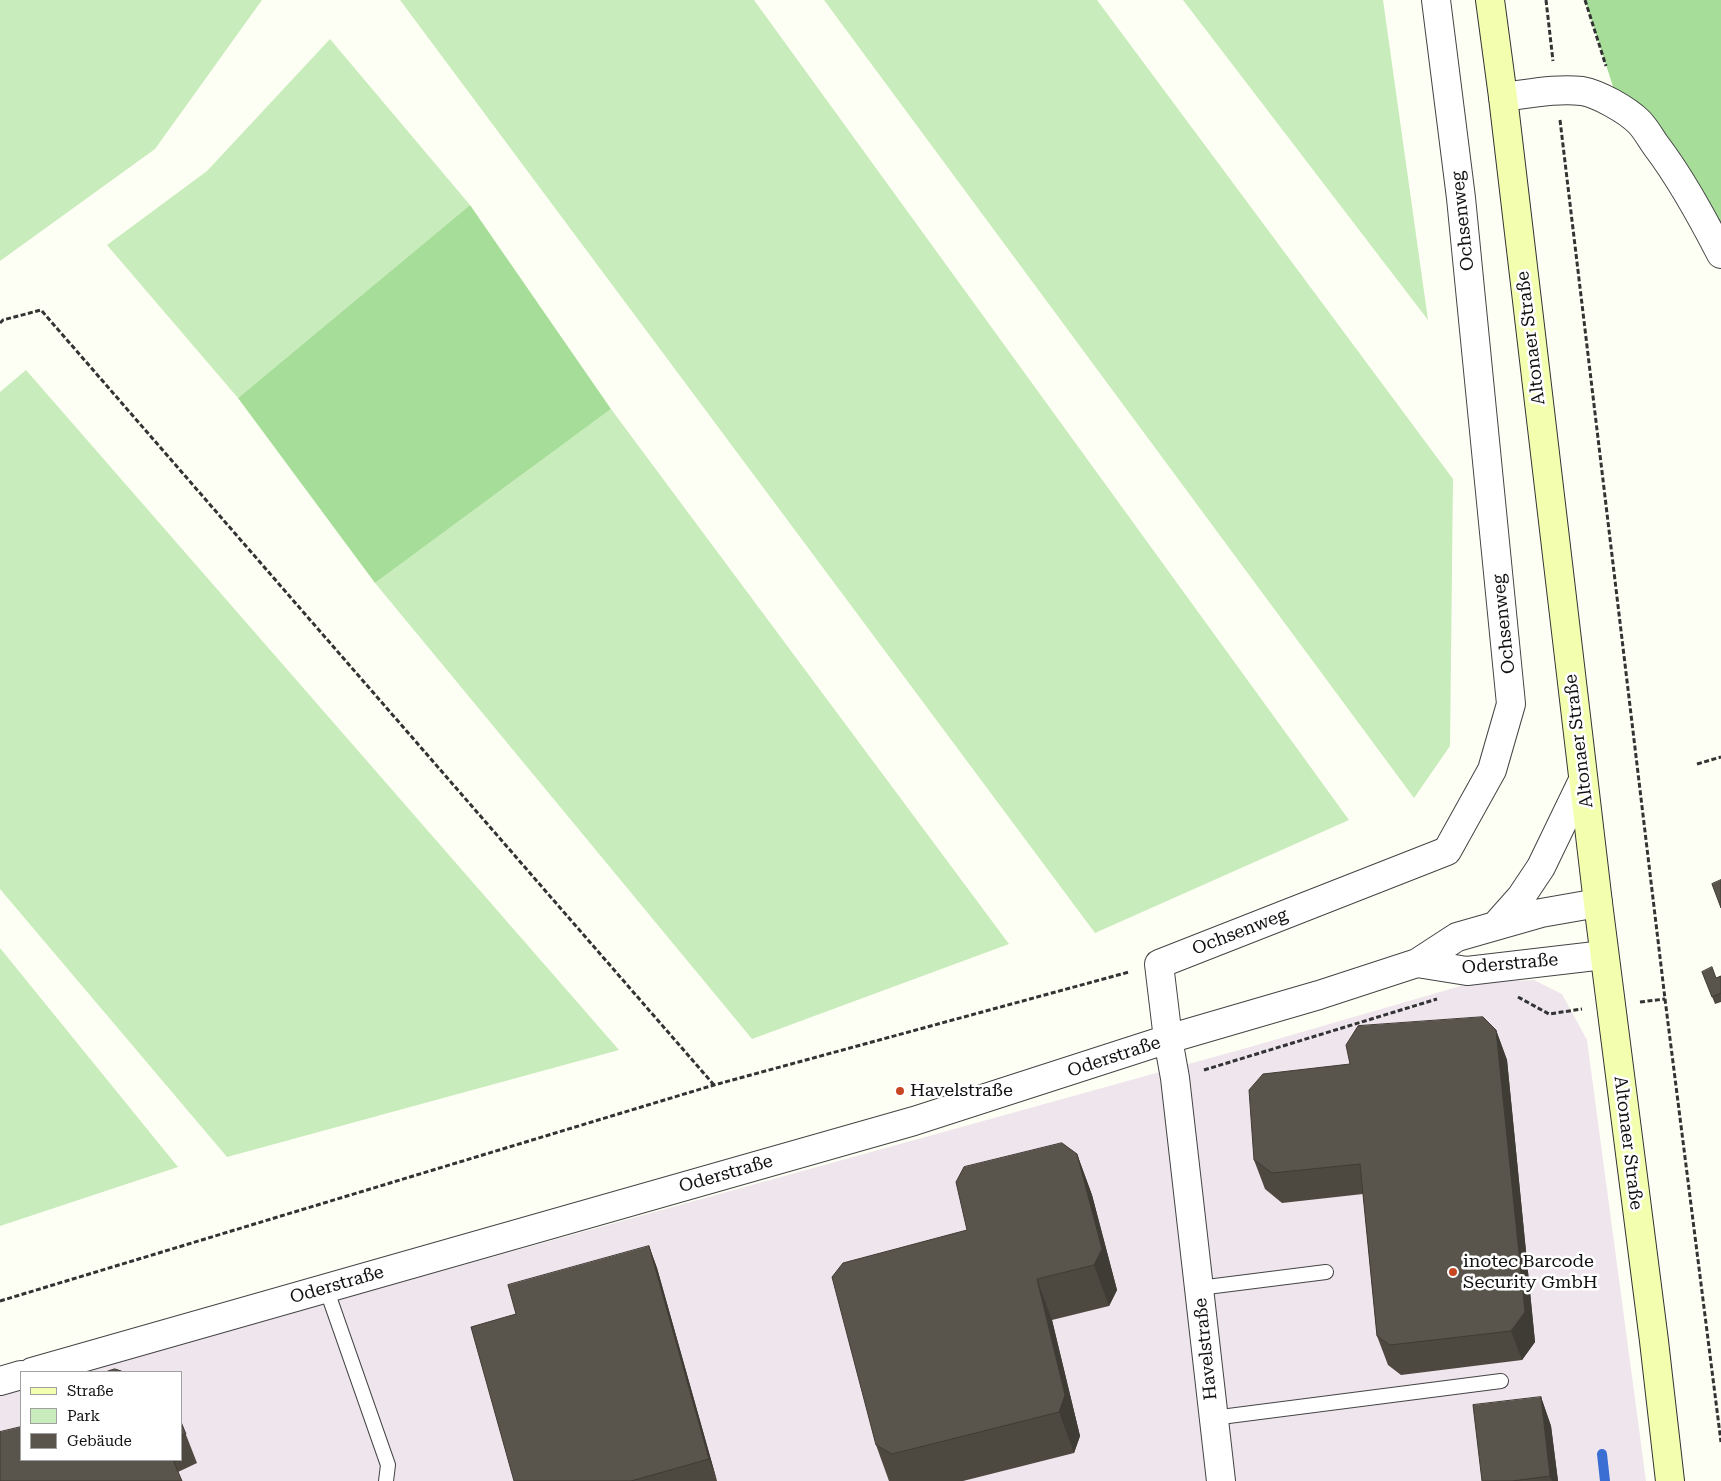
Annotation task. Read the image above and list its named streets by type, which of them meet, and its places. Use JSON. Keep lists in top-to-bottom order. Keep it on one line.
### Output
{"streets":{"main road":["Altonaer Straße"],"street":["Ochsenweg","Oderstraße","Havelstraße"]},"crossings":[["Altonaer Straße","Oderstraße"],["Oderstraße","Havelstraße"]],"places":["Havelstraße","inotec Barcode Security GmbH"],"legend":["Straße","Park","Gebäude"]}
